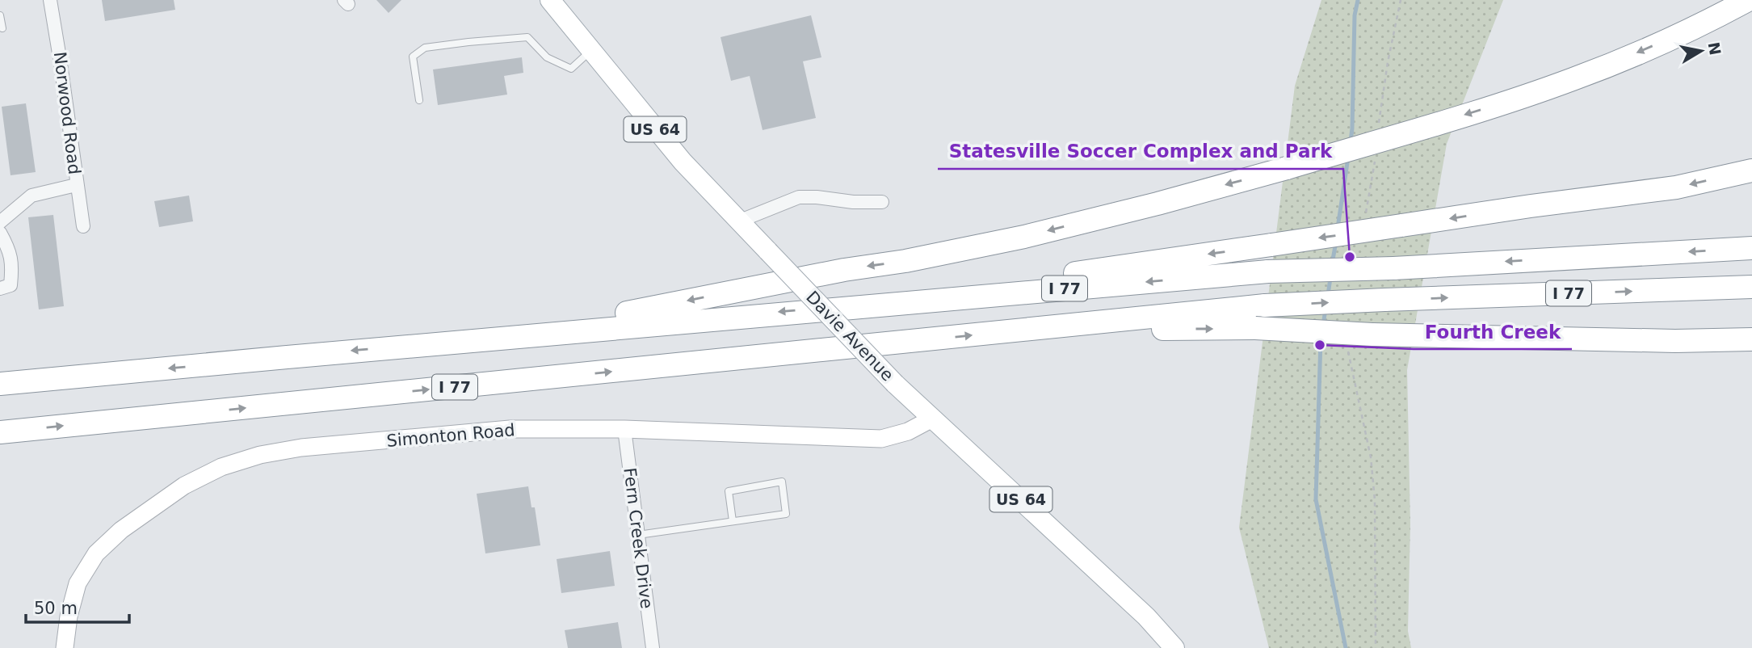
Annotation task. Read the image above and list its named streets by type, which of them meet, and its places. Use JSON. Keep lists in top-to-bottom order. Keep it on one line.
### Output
{"streets":{"highway":["I 77"],"main road":["US 64","Davie Avenue"],"street":["Norwood Road","Simonton Road","Fern Creek Drive"]},"crossings":[["Davie Avenue","Simonton Road"],["Simonton Road","Fern Creek Drive"]],"places":["Statesville Soccer Complex and Park","Fourth Creek"],"scale_bar":"50 m","north":"right"}
